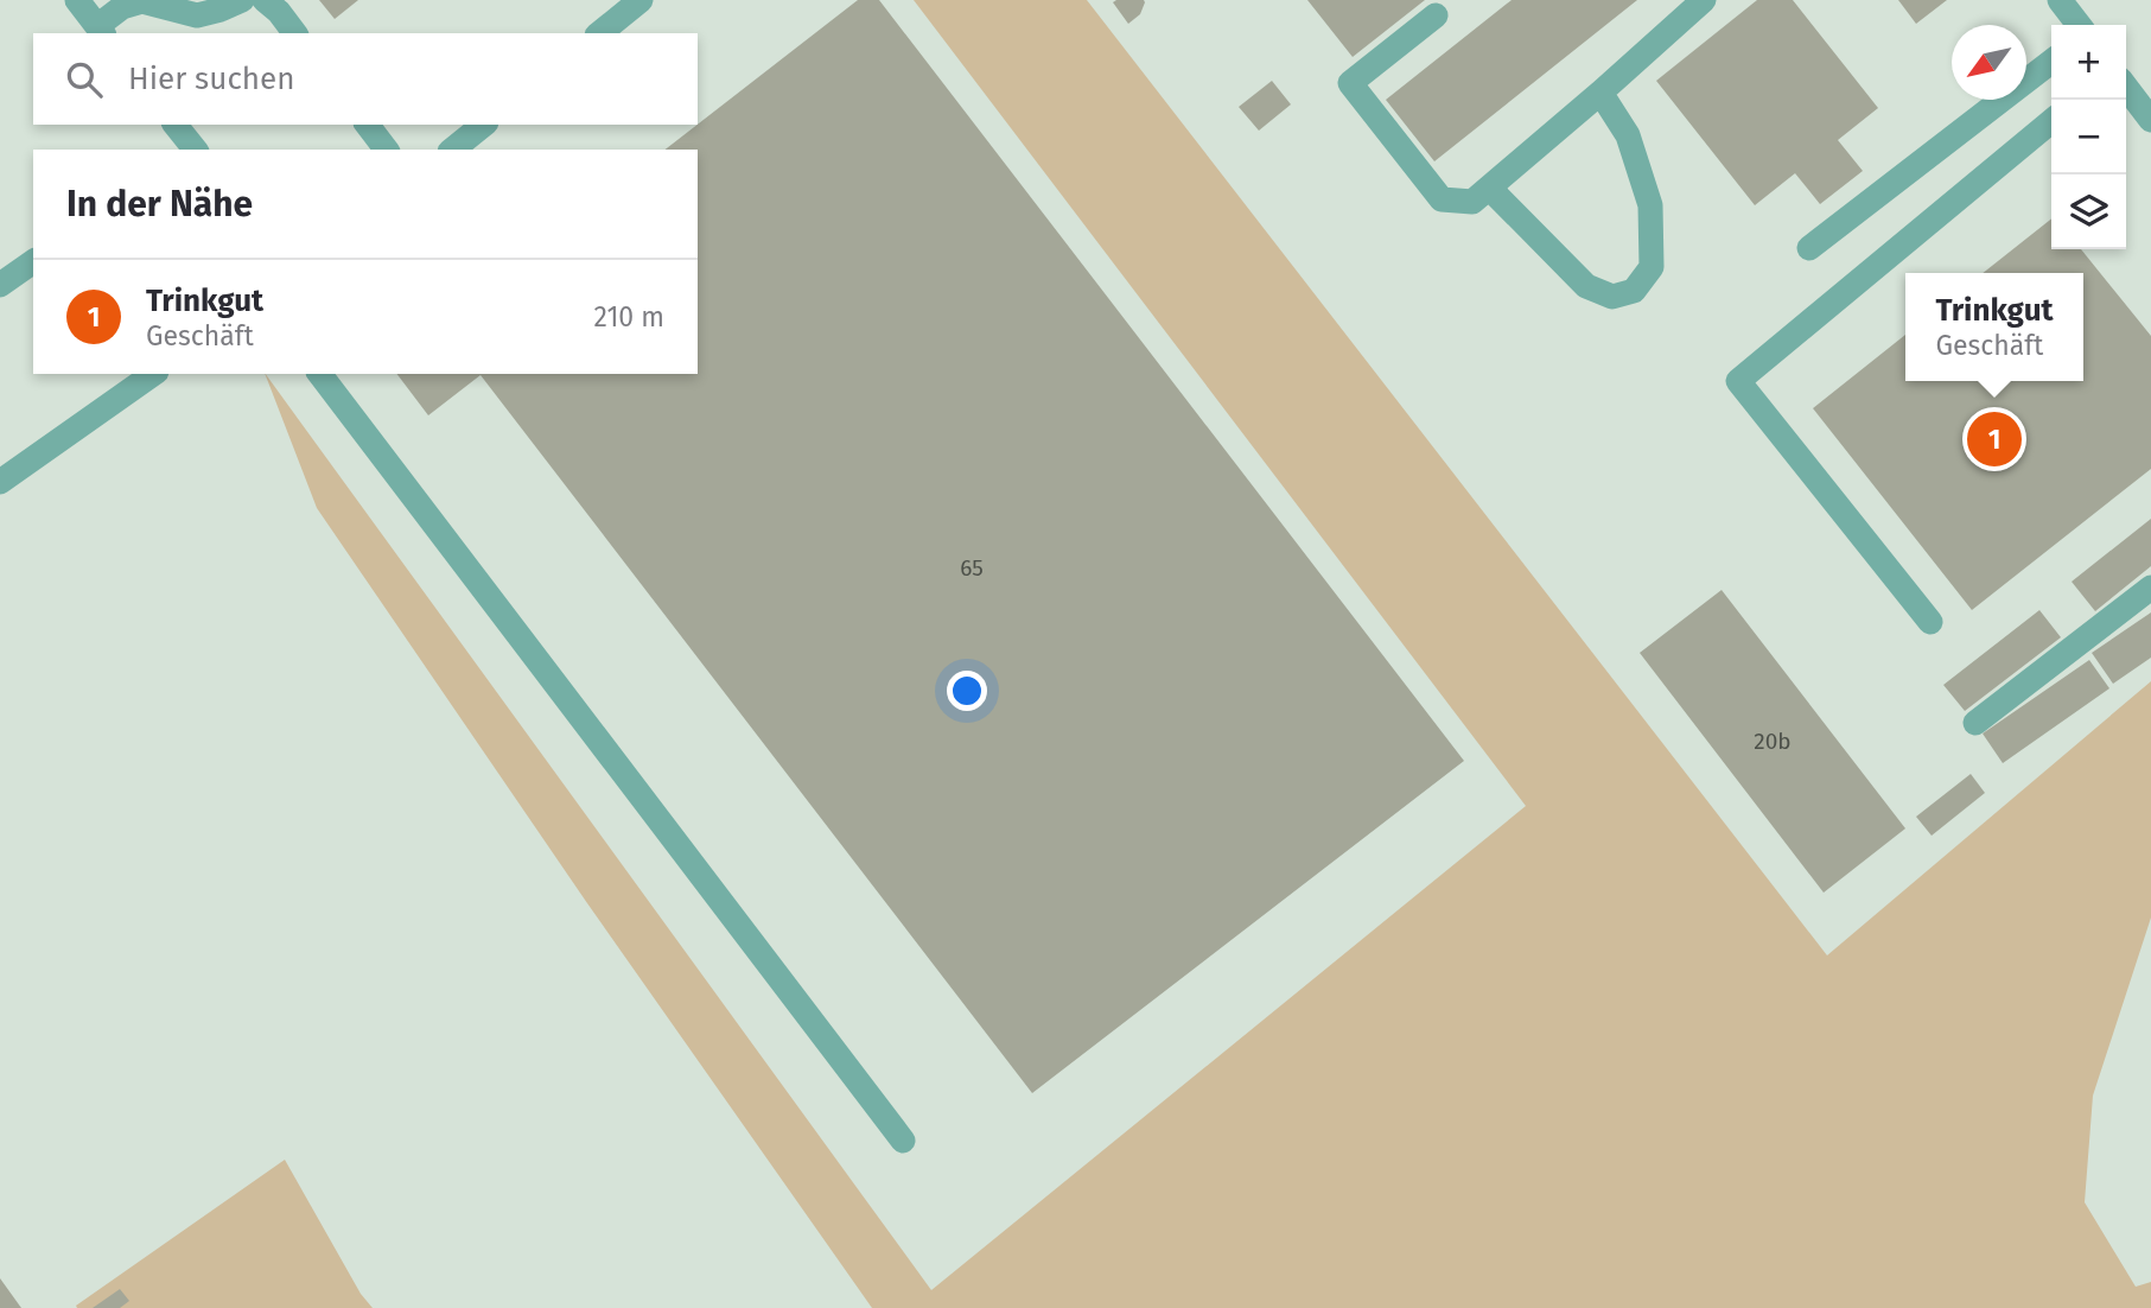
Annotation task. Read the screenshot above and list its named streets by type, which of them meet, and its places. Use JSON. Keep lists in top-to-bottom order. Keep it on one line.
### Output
{"house_numbers":["65","20b"],"north":"bottom left","page":{"map_buttons":["+","−"],"search":"Hier suchen","heading":"In der Nähe","list":[{"mark":"1","name":"Trinkgut","note":"Geschäft","value":"210 m"}],"popup":["Trinkgut","Geschäft"],"pins":"1"}}
